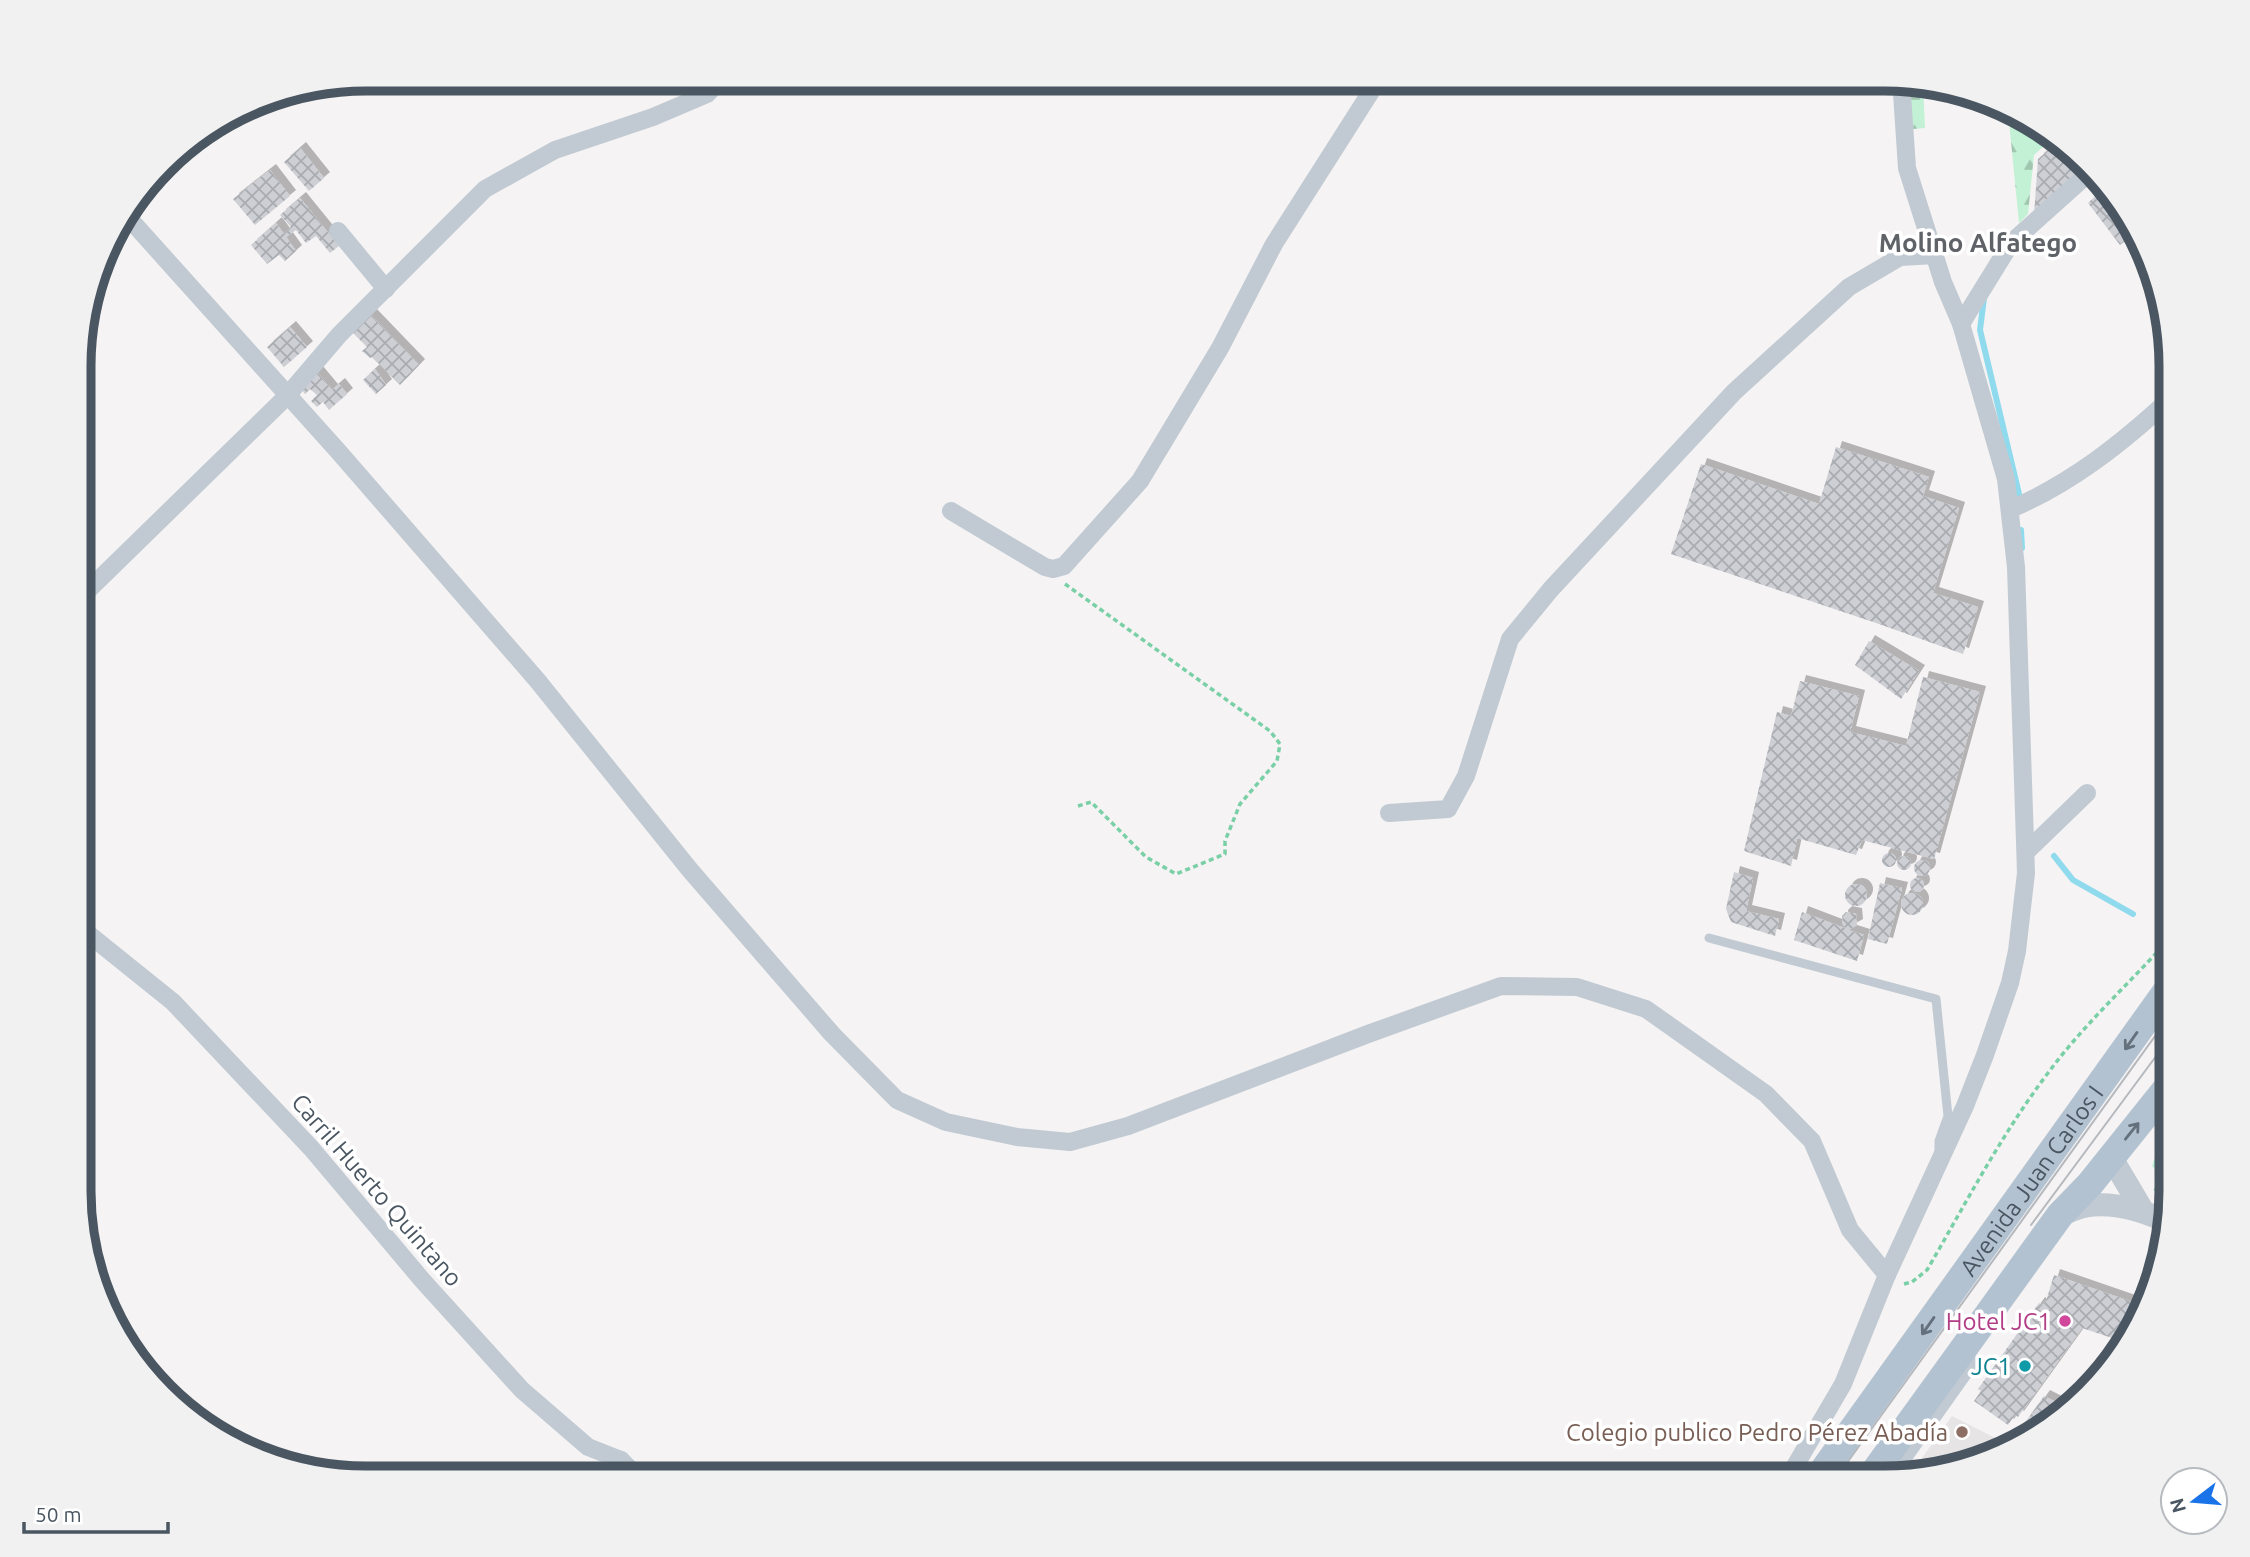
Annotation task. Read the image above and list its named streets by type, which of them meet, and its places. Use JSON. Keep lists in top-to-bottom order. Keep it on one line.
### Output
{"streets":{"main road":["Avenida Juan Carlos I"],"street":["Carril Huerto Quintano"]},"districts":["Molino Alfatego"],"places":["Hotel JC1","JC1","Colegio publico Pedro Pérez Abadía"],"scale_bar":"50 m","north":"left"}
